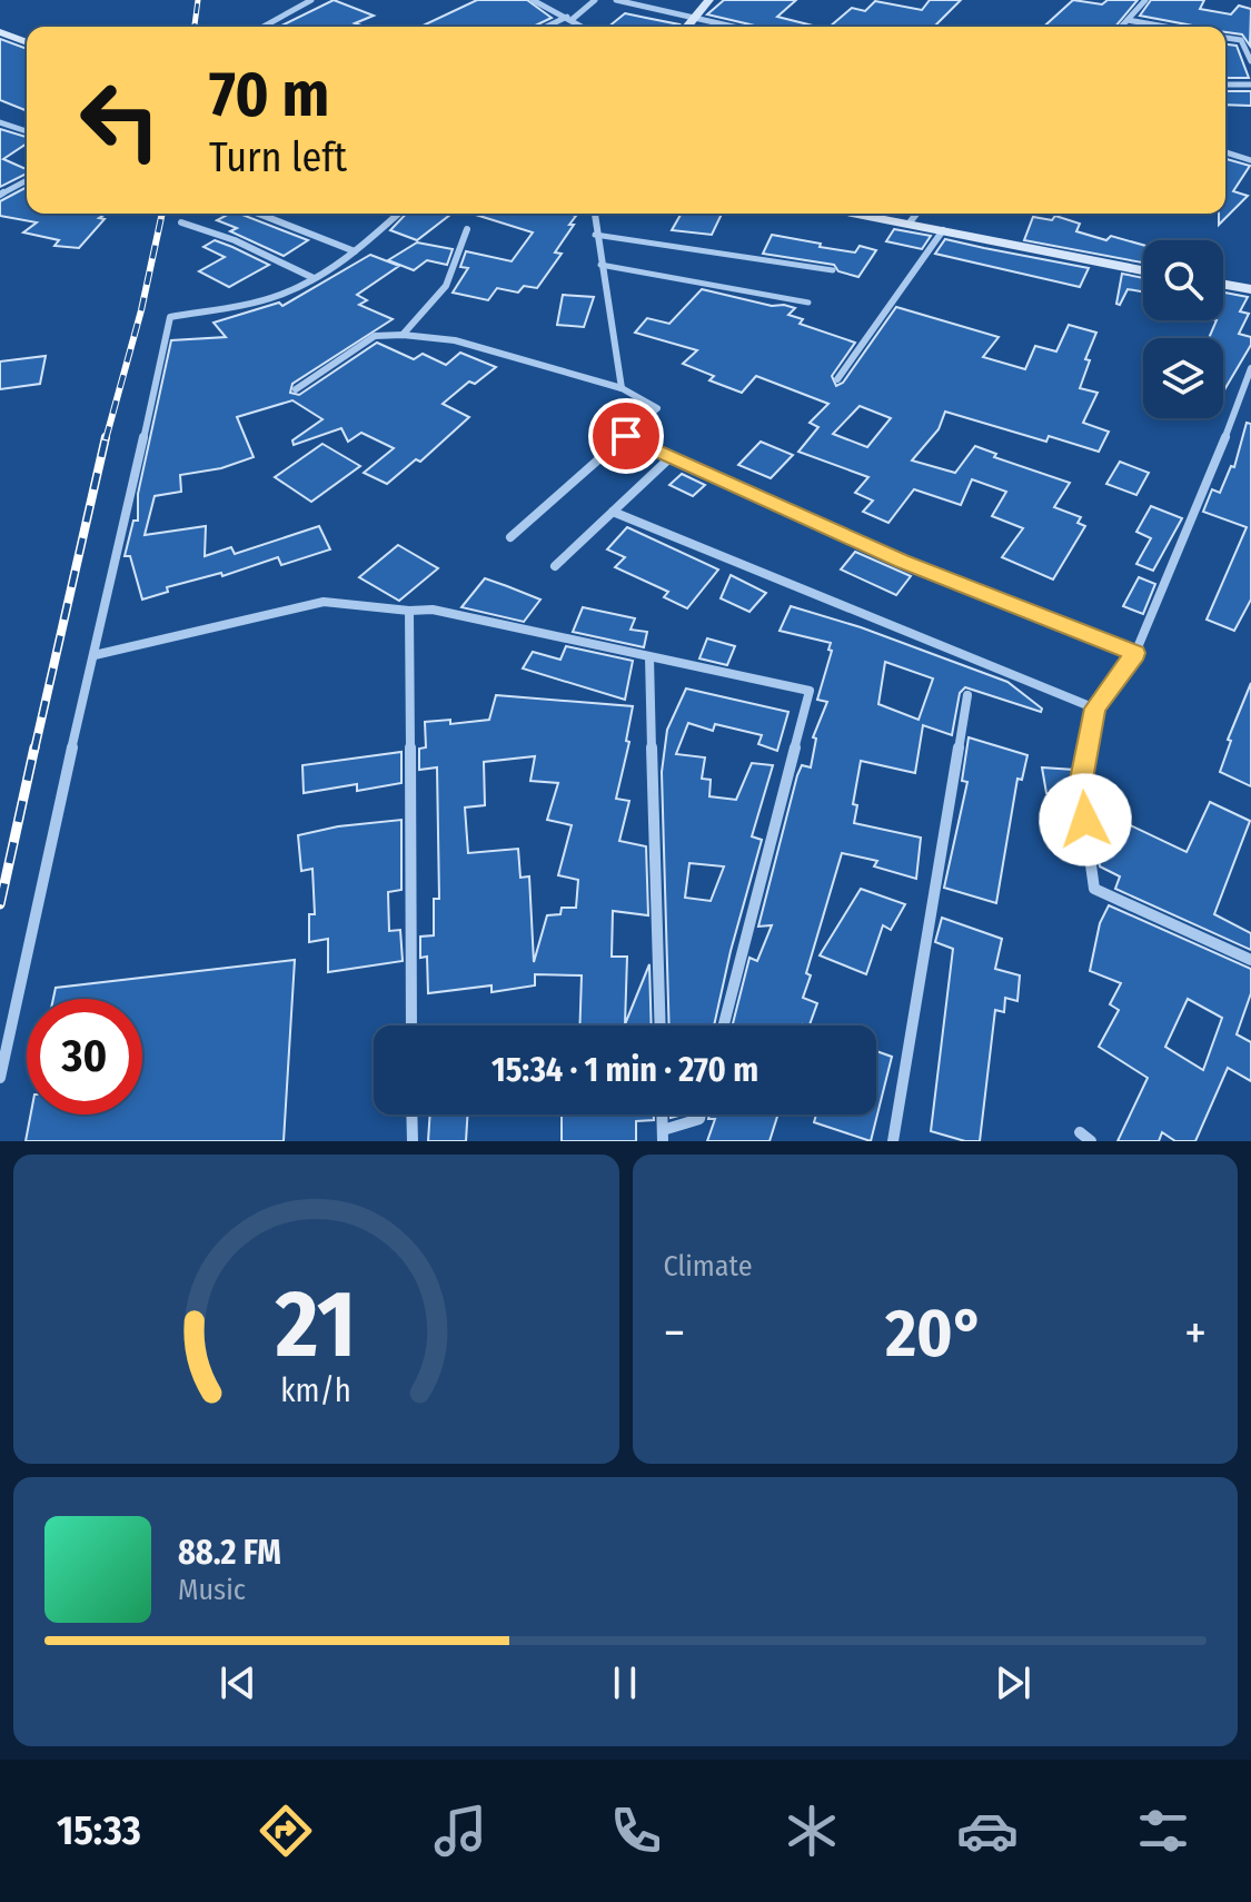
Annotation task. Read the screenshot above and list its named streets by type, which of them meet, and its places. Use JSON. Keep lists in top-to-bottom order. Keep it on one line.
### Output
{"page":{"turn":["70 m","Turn left"],"limit":"30","trip":"15:34 · 1 min · 270 m","tile":"Climate","heat":["−","20°","+"],"song":["88.2 FM","Music"],"tabs":"15:33","gauge":["21","km/h"]}}
